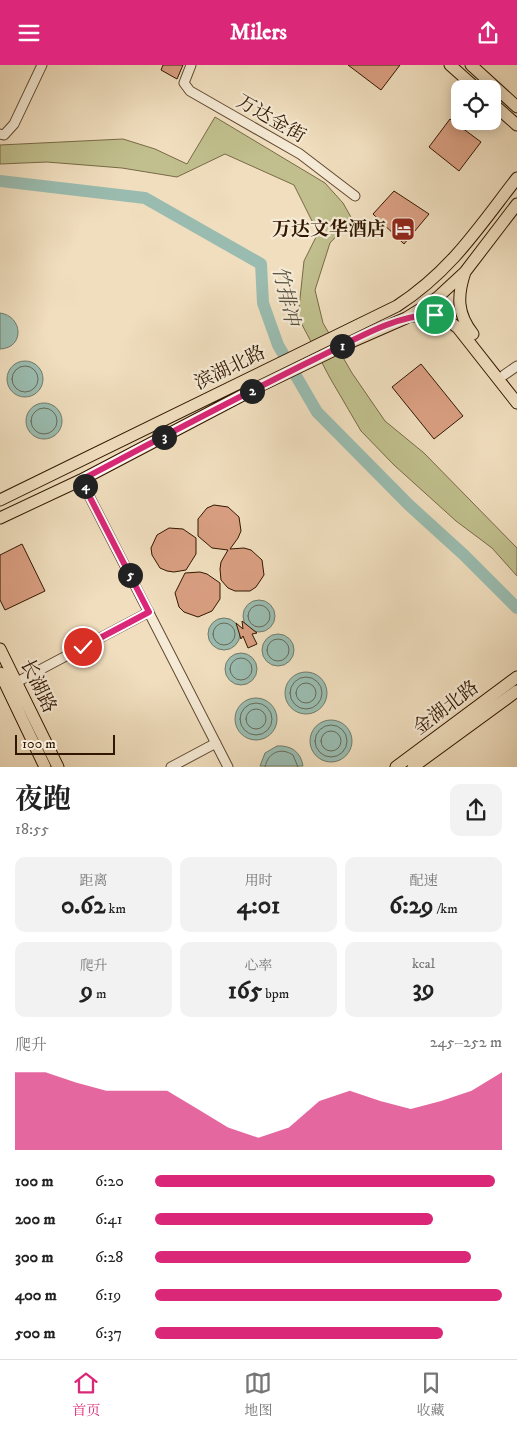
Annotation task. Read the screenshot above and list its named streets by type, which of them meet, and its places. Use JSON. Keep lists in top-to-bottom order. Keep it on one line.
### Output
{"streets":{"main road":["滨湖北路","长湖路","金湖北路"],"street":["万达金街"]},"water":["竹排冲"],"places":{"hotel":["万达文华酒店"]},"scale_bar":"100 m","page":{"header":"Milers","pins":["1","2","3","4","5"],"scale":"100 m","heading":["夜跑","18:55"],"stats":[["距离","0.62 km"],["用时","4:01"],["配速","6:29 /km"],["爬升","9 m"],["心率","165 bpm"],["kcal","39"]],"chart":["爬升","245–252 m"],"list":[{"name":"100 m","note":"6:20"},{"name":"200 m","note":"6:41"},{"name":"300 m","note":"6:28"},{"name":"400 m","note":"6:19"},{"name":"500 m","note":"6:37"}],"tabs":["首页","地图","收藏"]}}
